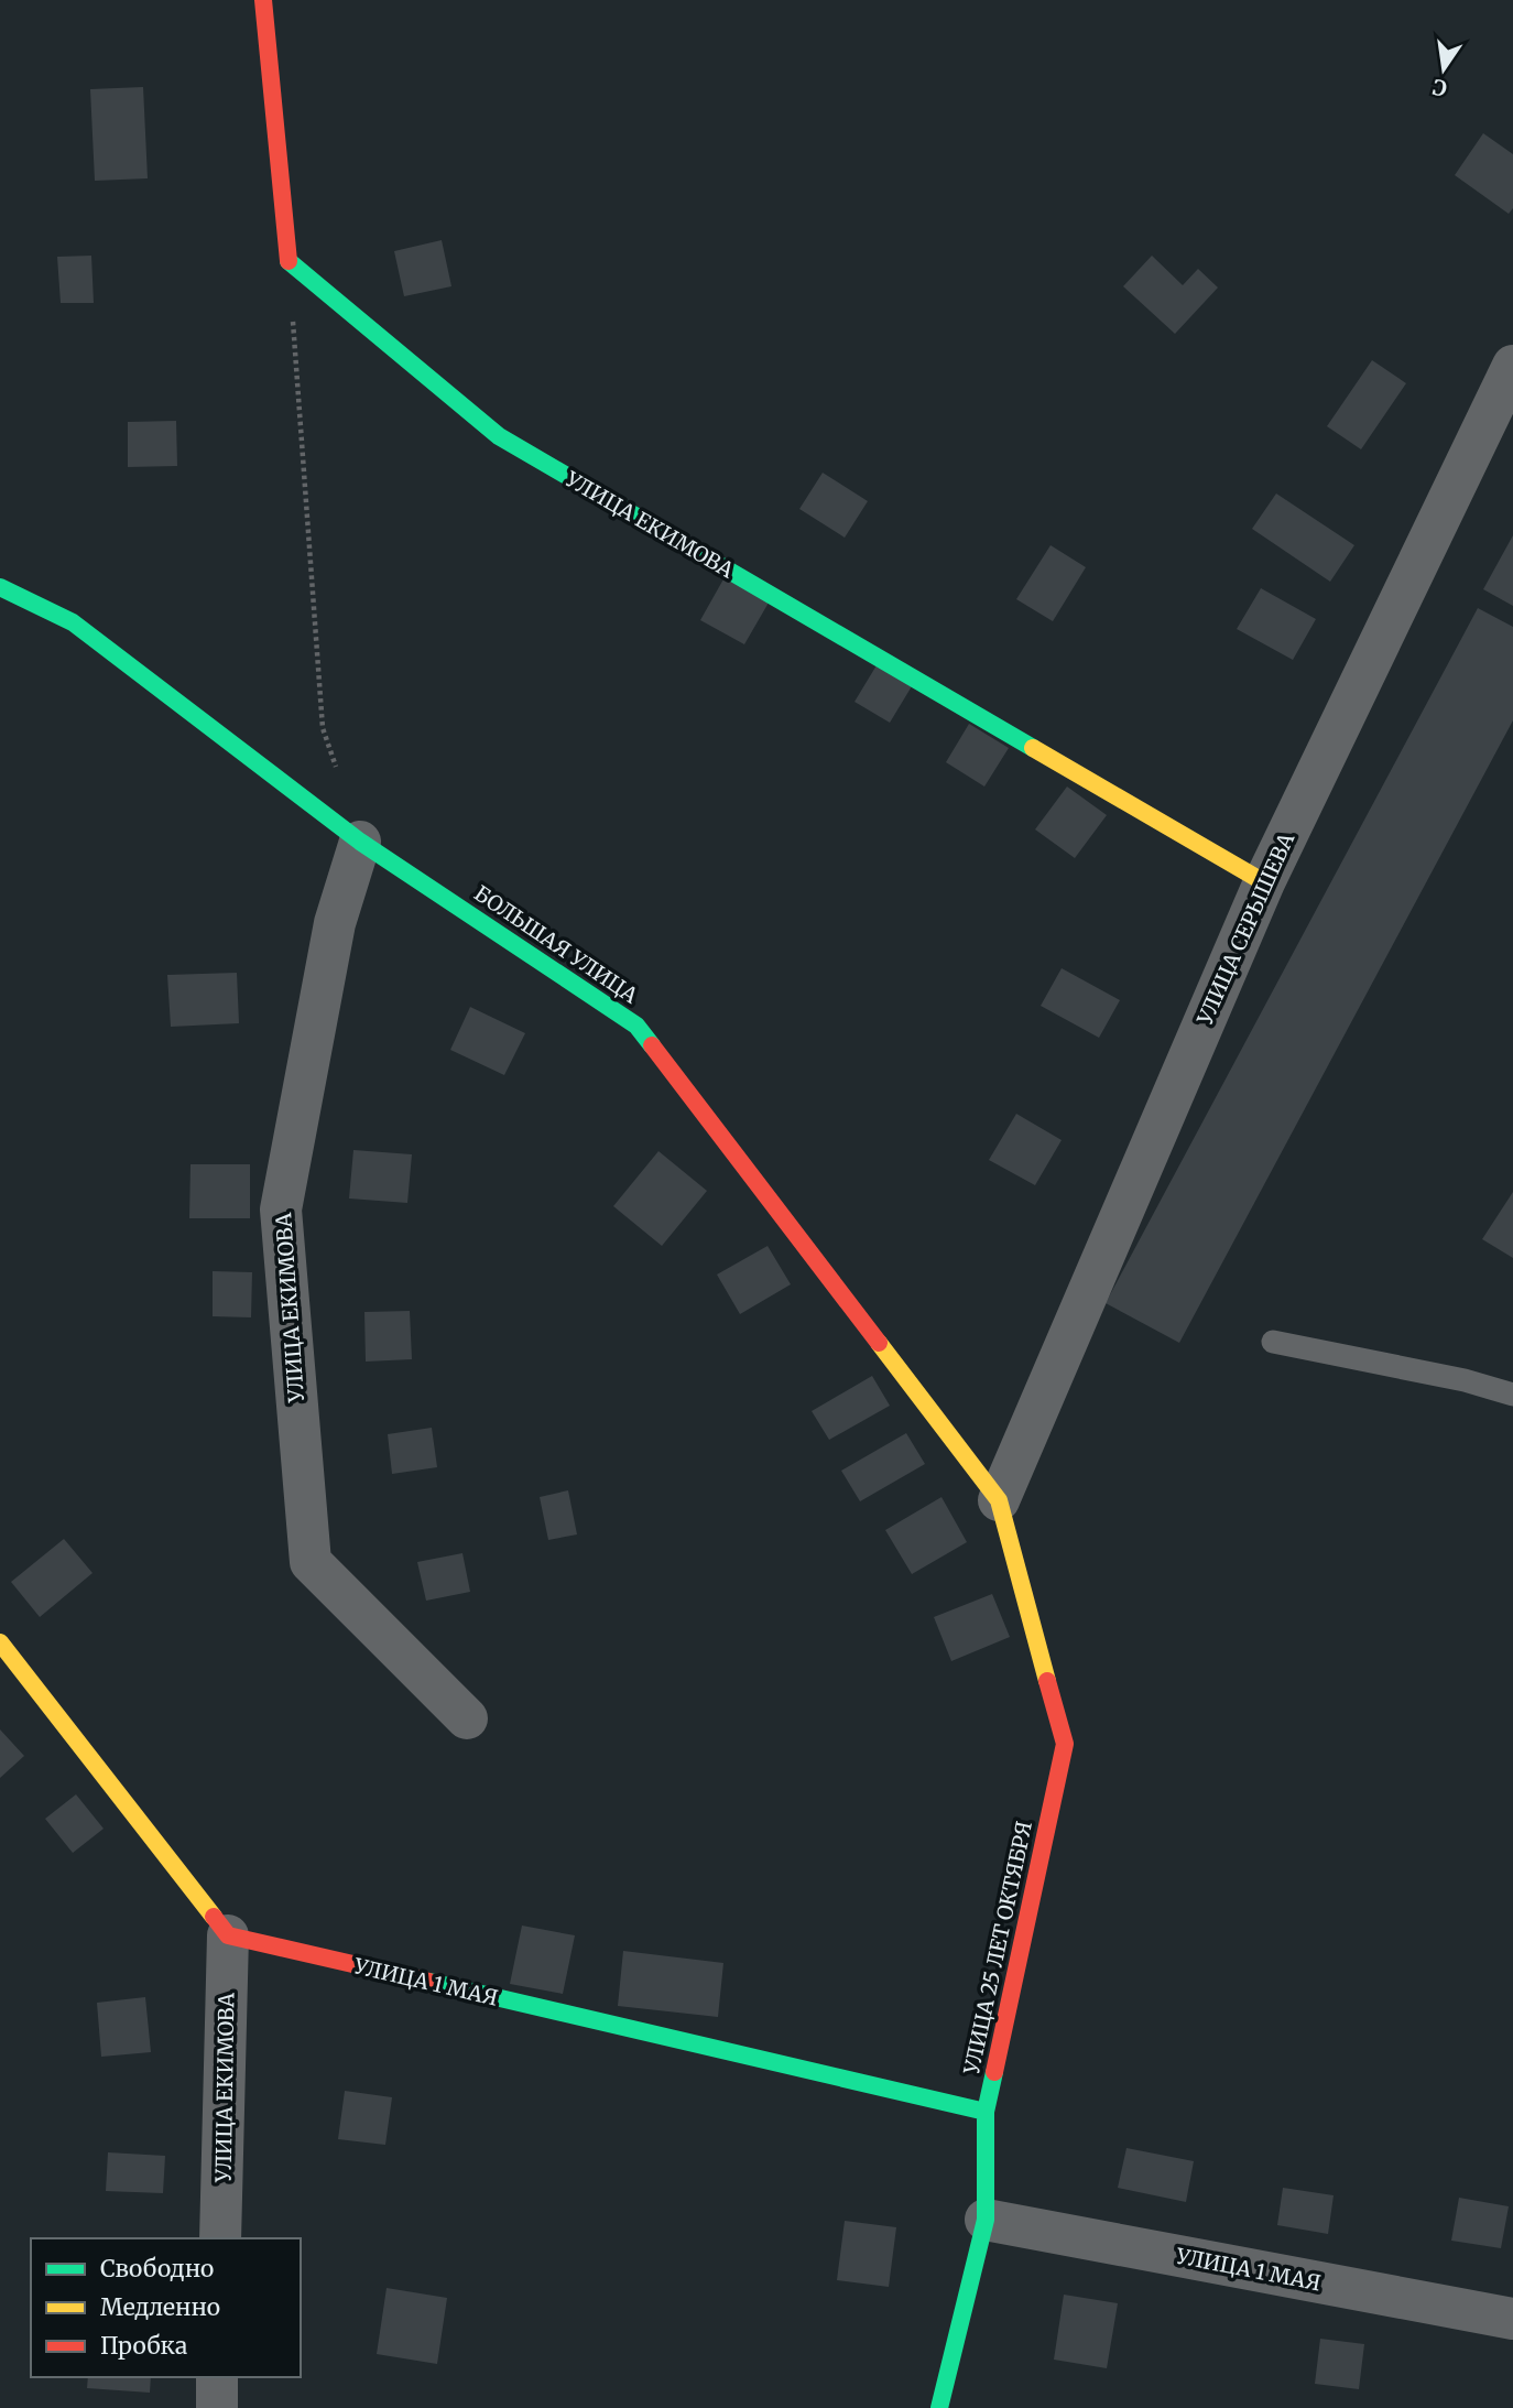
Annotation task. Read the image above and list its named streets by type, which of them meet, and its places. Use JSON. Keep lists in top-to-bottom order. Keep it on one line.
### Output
{"streets":{"street":["УЛИЦА ЕКИМОВА","УЛИЦА СЕРЫШЕВА","БОЛЬШАЯ УЛИЦА","УЛИЦА 25 ЛЕТ ОКТЯБРЯ","УЛИЦА 1 МАЯ"]},"crossings":[["УЛИЦА ЕКИМОВА","УЛИЦА СЕРЫШЕВА"],["УЛИЦА ЕКИМОВА","БОЛЬШАЯ УЛИЦА"],["УЛИЦА ЕКИМОВА","УЛИЦА 1 МАЯ"],["УЛИЦА СЕРЫШЕВА","БОЛЬШАЯ УЛИЦА"],["УЛИЦА СЕРЫШЕВА","УЛИЦА 25 ЛЕТ ОКТЯБРЯ"],["БОЛЬШАЯ УЛИЦА","УЛИЦА 25 ЛЕТ ОКТЯБРЯ"],["УЛИЦА 25 ЛЕТ ОКТЯБРЯ","УЛИЦА 1 МАЯ"]],"legend":["Свободно","Медленно","Пробка"],"north":"bottom"}
